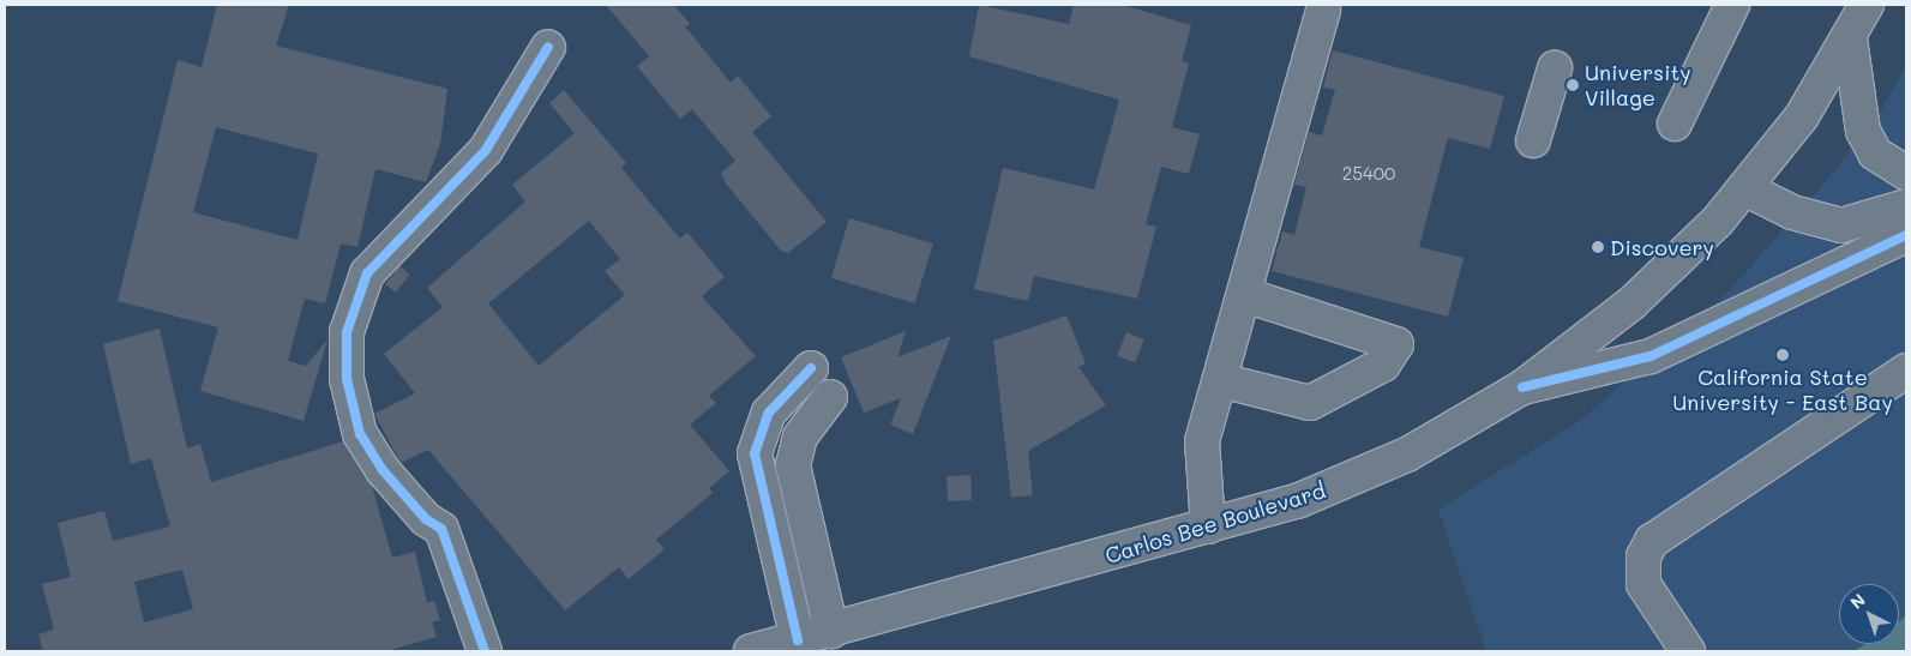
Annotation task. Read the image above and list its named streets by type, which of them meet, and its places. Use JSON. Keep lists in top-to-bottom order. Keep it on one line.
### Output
{"streets":{"street":["Carlos Bee Boulevard"]},"places":["University Village","Discovery","California State University - East Bay"],"house_numbers":["25400"],"north":"top left"}
